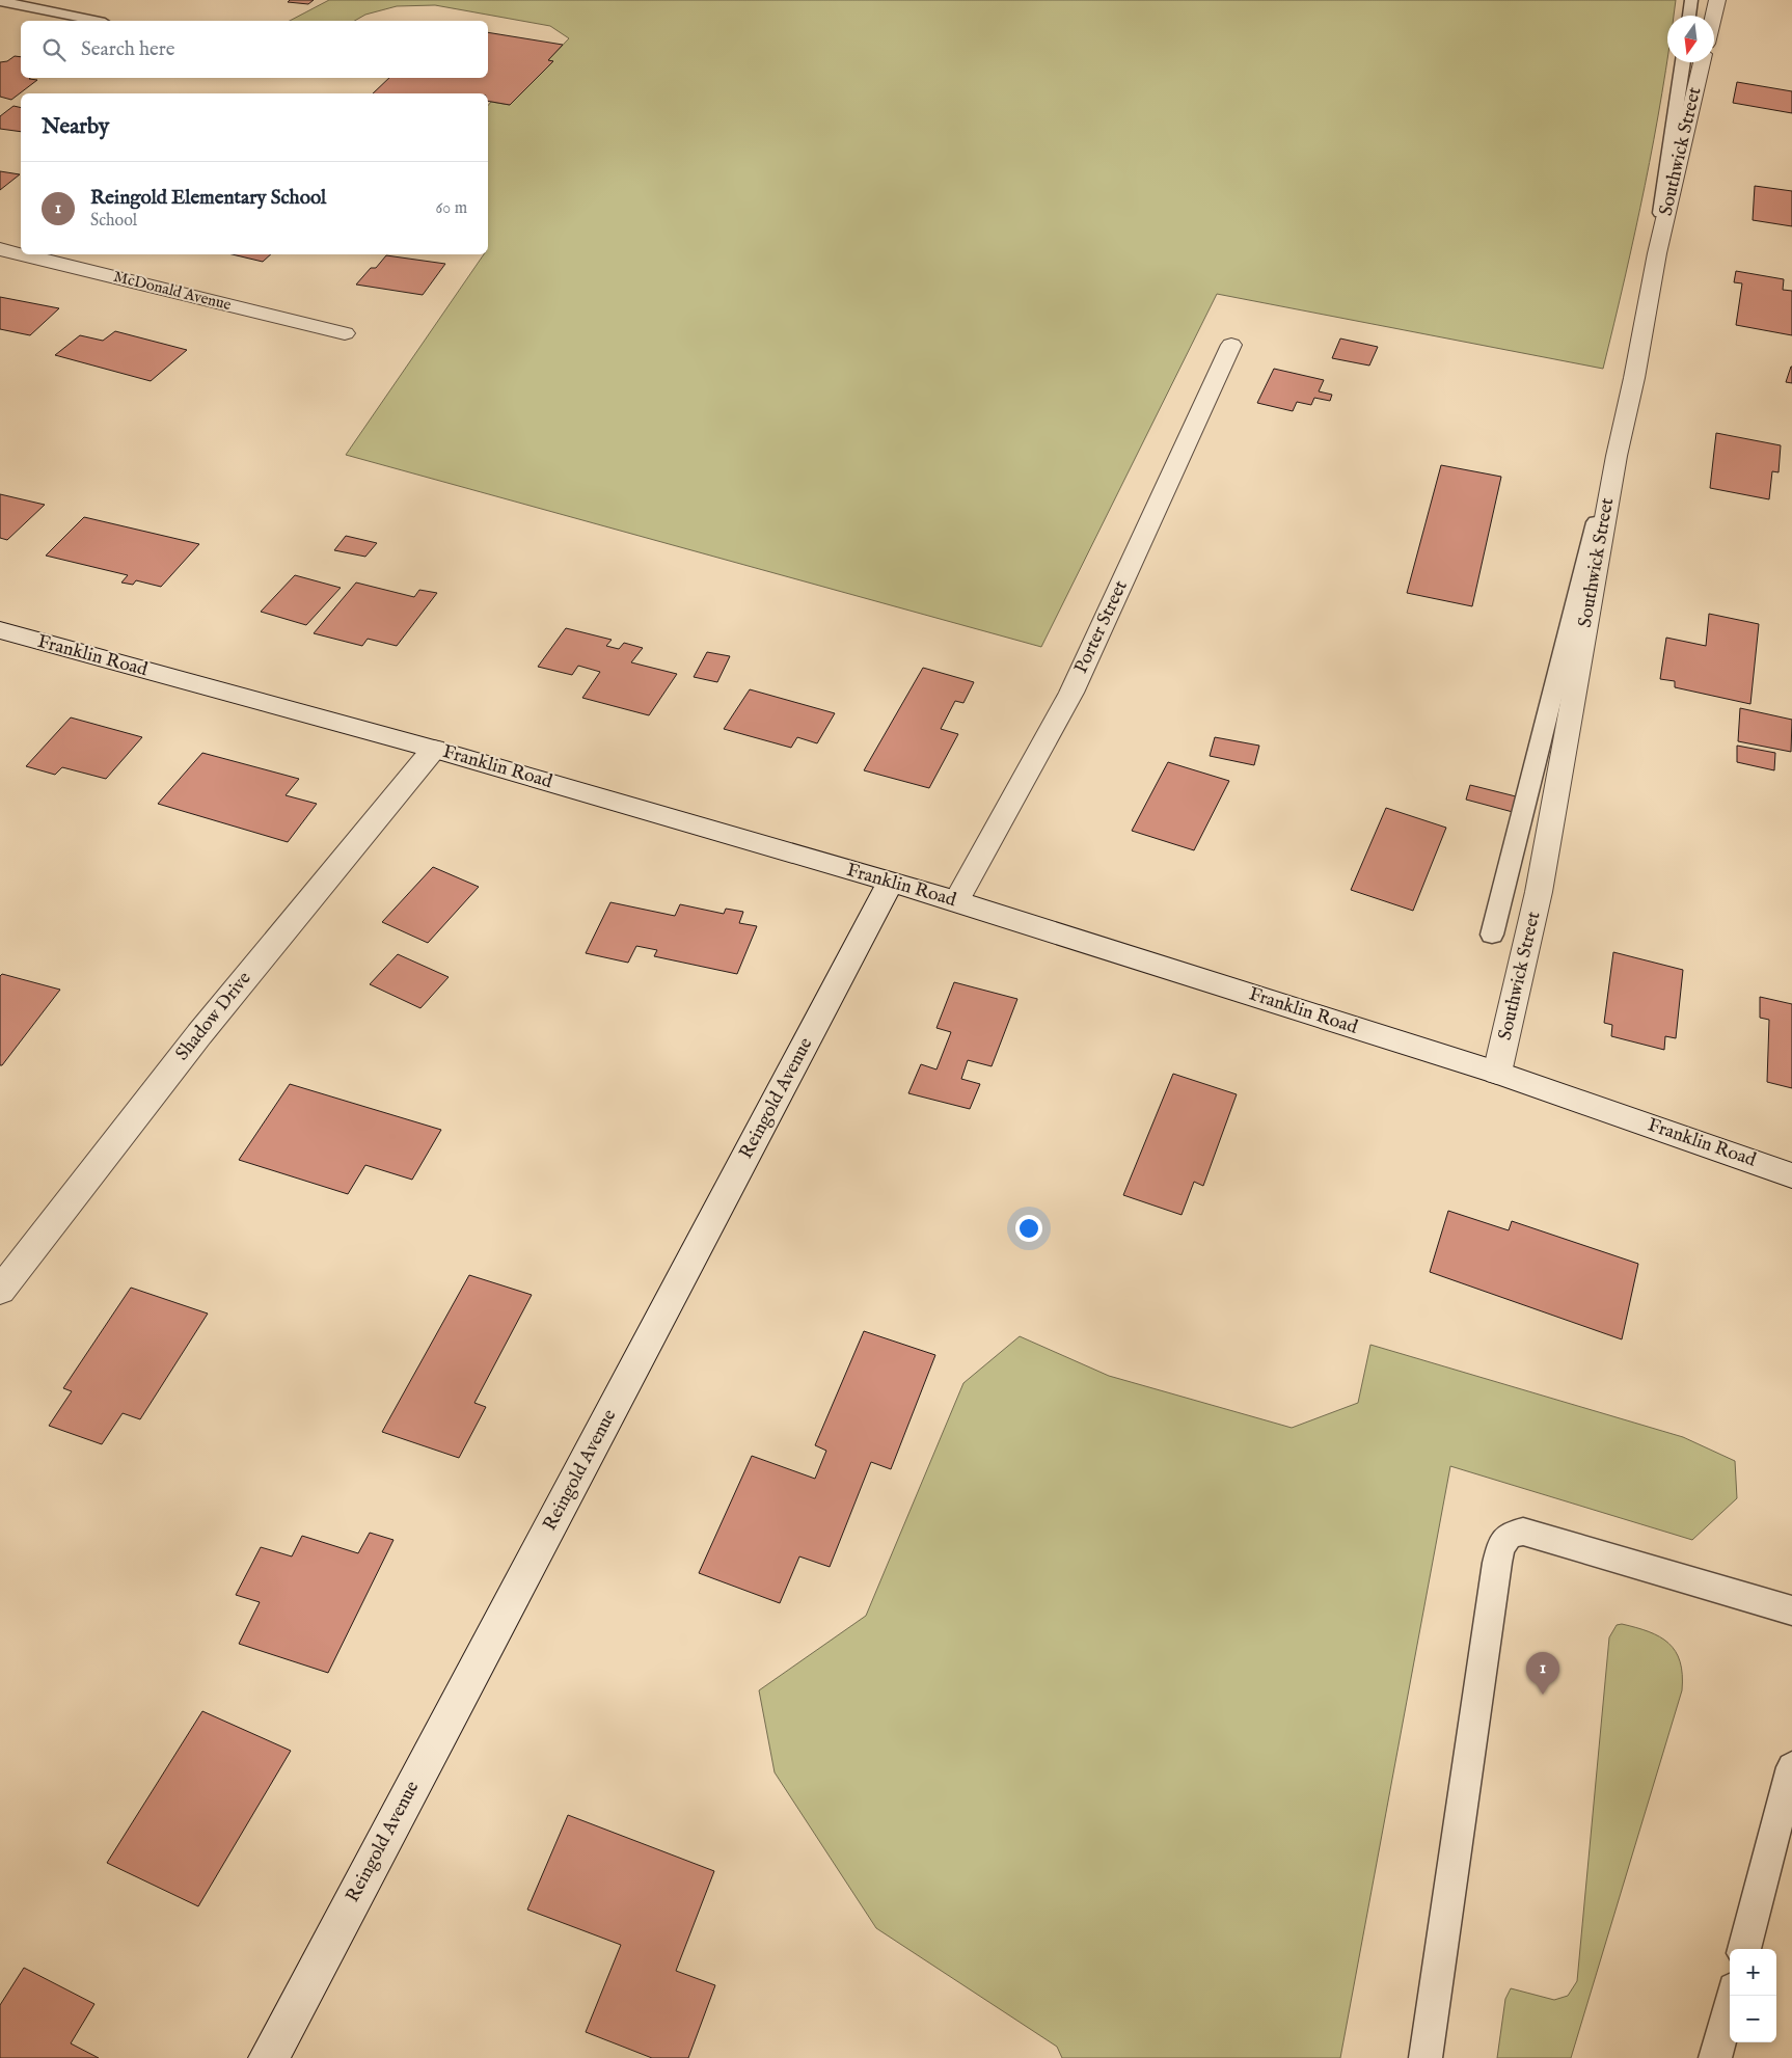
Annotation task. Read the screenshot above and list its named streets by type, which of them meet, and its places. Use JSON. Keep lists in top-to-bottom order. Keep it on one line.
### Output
{"streets":{"street":["Southwick Street","McDonald Avenue","Porter Street","Franklin Road","Shadow Drive","Reingold Avenue"]},"crossings":[["Southwick Street","Franklin Road"],["Porter Street","Franklin Road"],["Franklin Road","Shadow Drive"],["Franklin Road","Reingold Avenue"]],"north":"bottom","page":{"search":"Search here","heading":"Nearby","list":[{"mark":"1","name":"Reingold Elementary School","note":"School","value":"60 m"}],"pins":"1","map_buttons":["+","−"]}}
